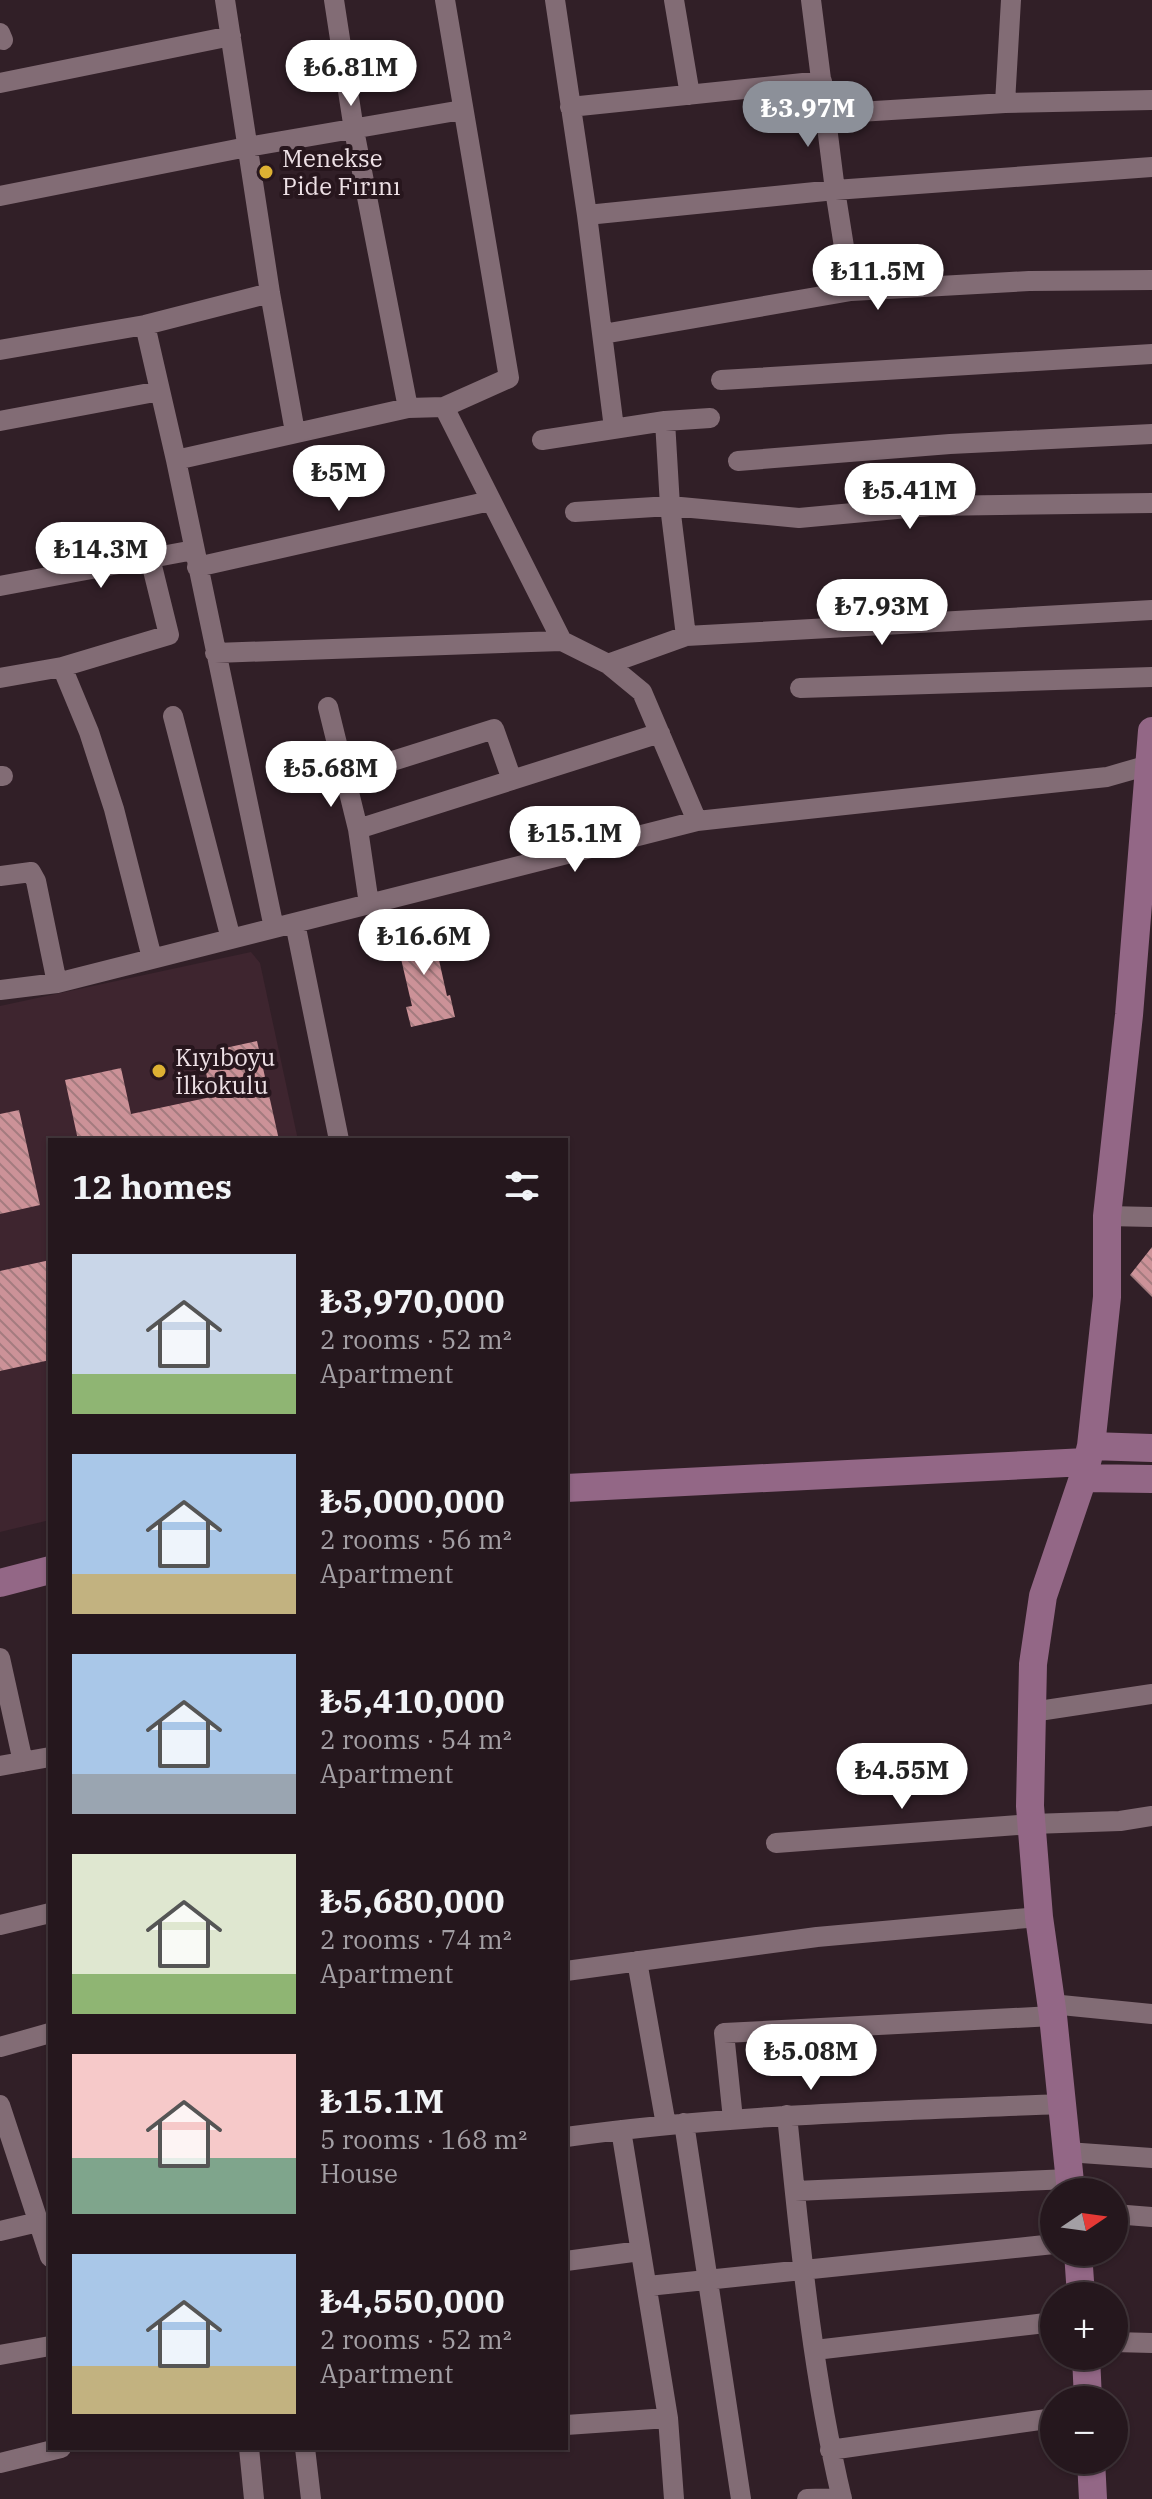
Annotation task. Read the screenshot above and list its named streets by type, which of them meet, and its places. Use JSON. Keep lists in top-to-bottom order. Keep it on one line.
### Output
{"places":["Menekse Pide Fırını","Kıyıboyu İlkokulu"],"north":"right","page":{"price":["₺6.81M","₺3.97M","₺11.5M","₺5M","₺5.41M","₺14.3M","₺7.93M","₺5.68M","₺15.1M","₺16.6M","₺4.55M","₺5.08M"],"heading":"12 homes","list":[{"name":"₺3,970,000","note":"2 rooms · 52 m² · Apartment"},{"name":"₺5,000,000","note":"2 rooms · 56 m² · Apartment"},{"name":"₺5,410,000","note":"2 rooms · 54 m² · Apartment"},{"name":"₺5,680,000","note":"2 rooms · 74 m² · Apartment"},{"name":"₺15.1M","note":"5 rooms · 168 m² · House"},{"name":"₺4,550,000","note":"2 rooms · 52 m² · Apartment"}],"map_buttons":["+","−"]}}
